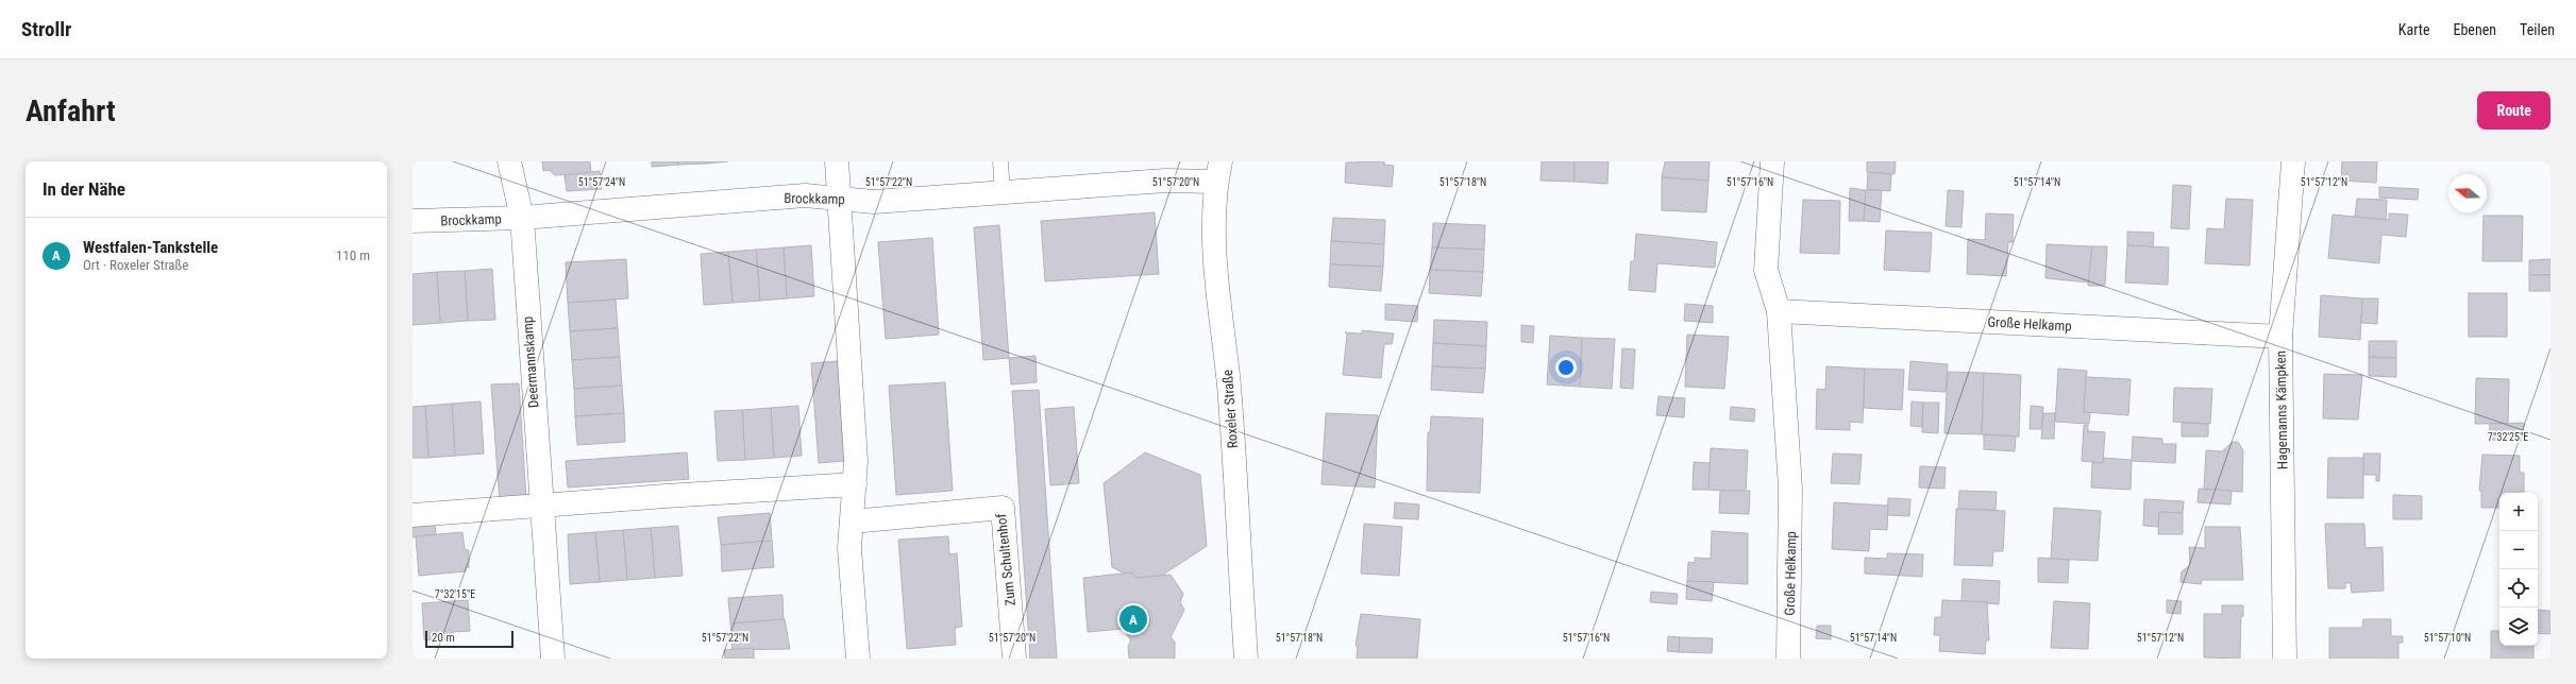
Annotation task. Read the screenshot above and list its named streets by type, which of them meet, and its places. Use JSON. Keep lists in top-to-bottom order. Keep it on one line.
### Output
{"streets":{"street":["Brockkamp","Große Helkamp","Deermannskamp","Roxeler Straße","Hagemanns Kämpken","Zum Schultenhof"]},"crossings":[["Brockkamp","Deermannskamp"],["Brockkamp","Roxeler Straße"],["Große Helkamp","Hagemanns Kämpken"]],"scale_bar":"20 m","north":"left","page":{"header":"Strollr","nav":["Karte","Ebenen","Teilen"],"buttons":"Route","title":"Anfahrt","heading":"In der Nähe","list":[{"mark":"A","name":"Westfalen-Tankstelle","note":"Ort · Roxeler Straße","value":"110 m"}],"map_buttons":["+","−"],"pins":"A","scale":"20 m"},"coordinates":["51°57'24\"N","51°57'22\"N","51°57'20\"N","51°57'18\"N","51°57'16\"N","51°57'14\"N","51°57'12\"N","7°32'25\"E","7°32'15\"E","51°57'10\"N"]}
